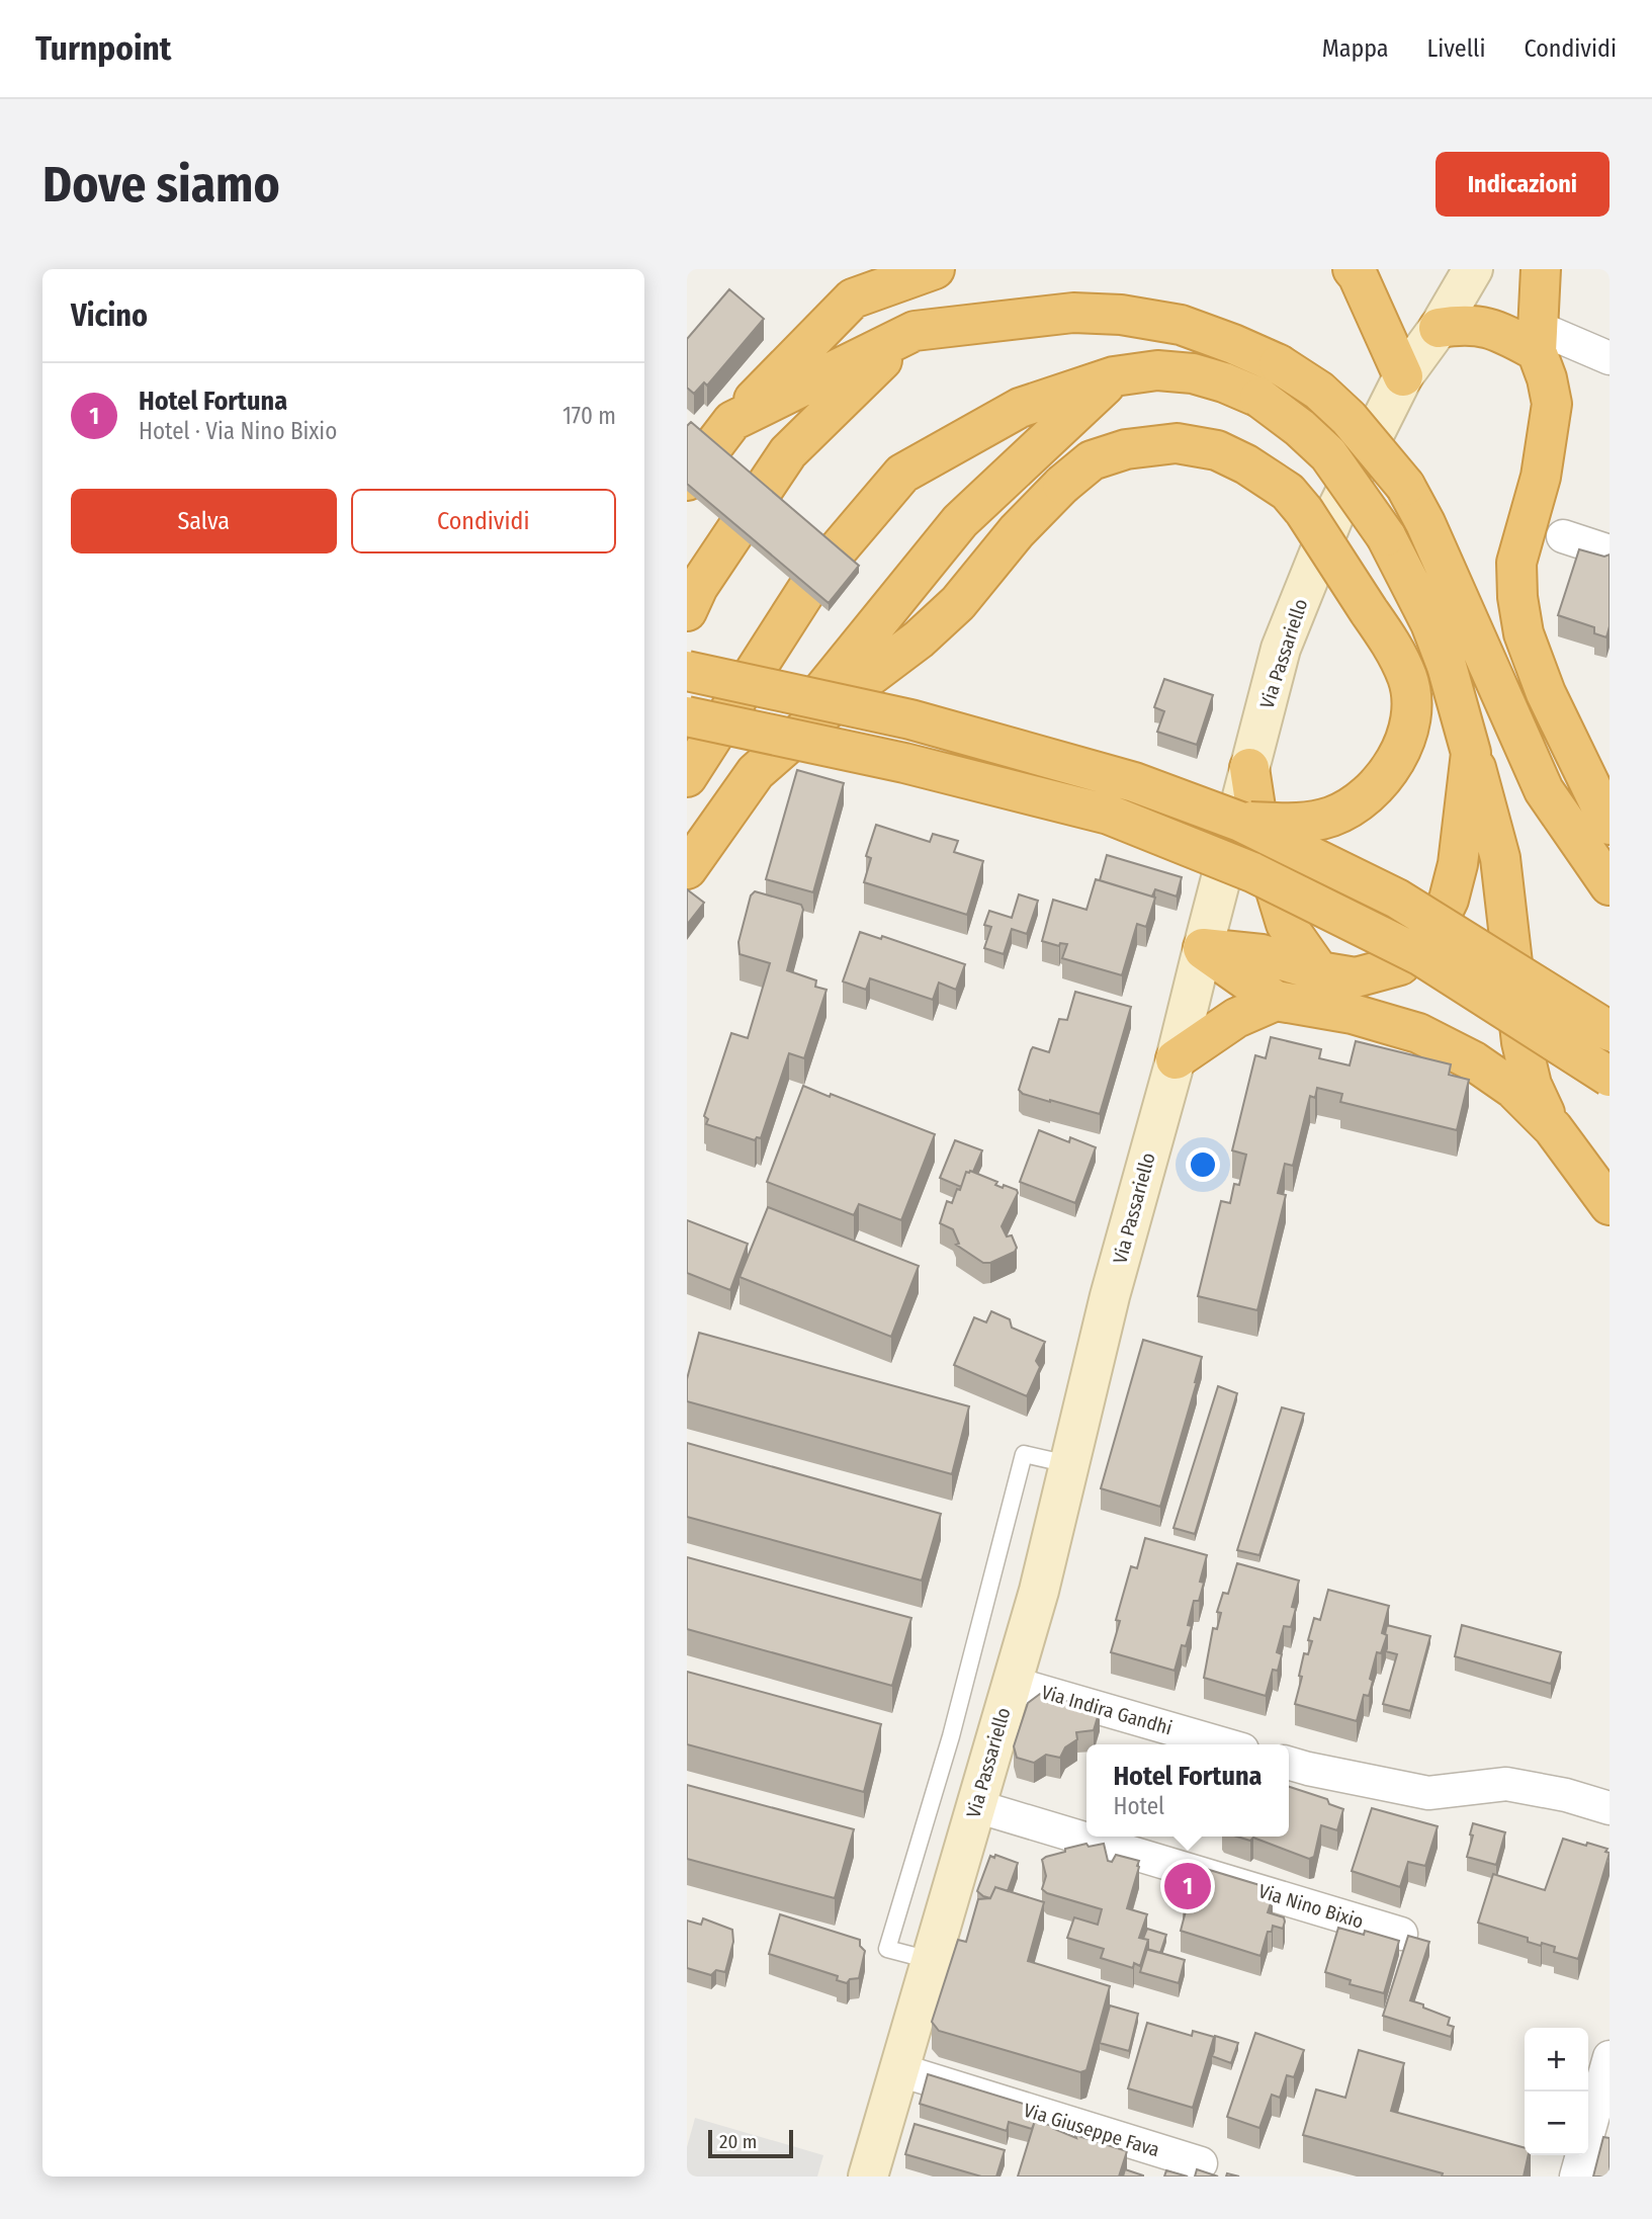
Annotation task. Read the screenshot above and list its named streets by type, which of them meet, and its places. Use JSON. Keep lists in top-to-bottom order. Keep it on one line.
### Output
{"streets":{"street":["Via Passariello","Via Indira Gandhi","Via Nino Bixio","Via Giuseppe Fava"]},"crossings":[["Via Passariello","Via Indira Gandhi"],["Via Passariello","Via Nino Bixio"],["Via Passariello","Via Giuseppe Fava"]],"scale_bar":"20 m","page":{"header":"Turnpoint","nav":["Mappa","Livelli","Condividi"],"buttons":["Indicazioni",["Salva","Condividi"]],"title":"Dove siamo","heading":"Vicino","list":[{"mark":"1","name":"Hotel Fortuna","note":"Hotel · Via Nino Bixio","value":"170 m"}],"popup":["Hotel Fortuna","Hotel"],"pins":"1","map_buttons":["+","−"],"scale":"20 m"}}
